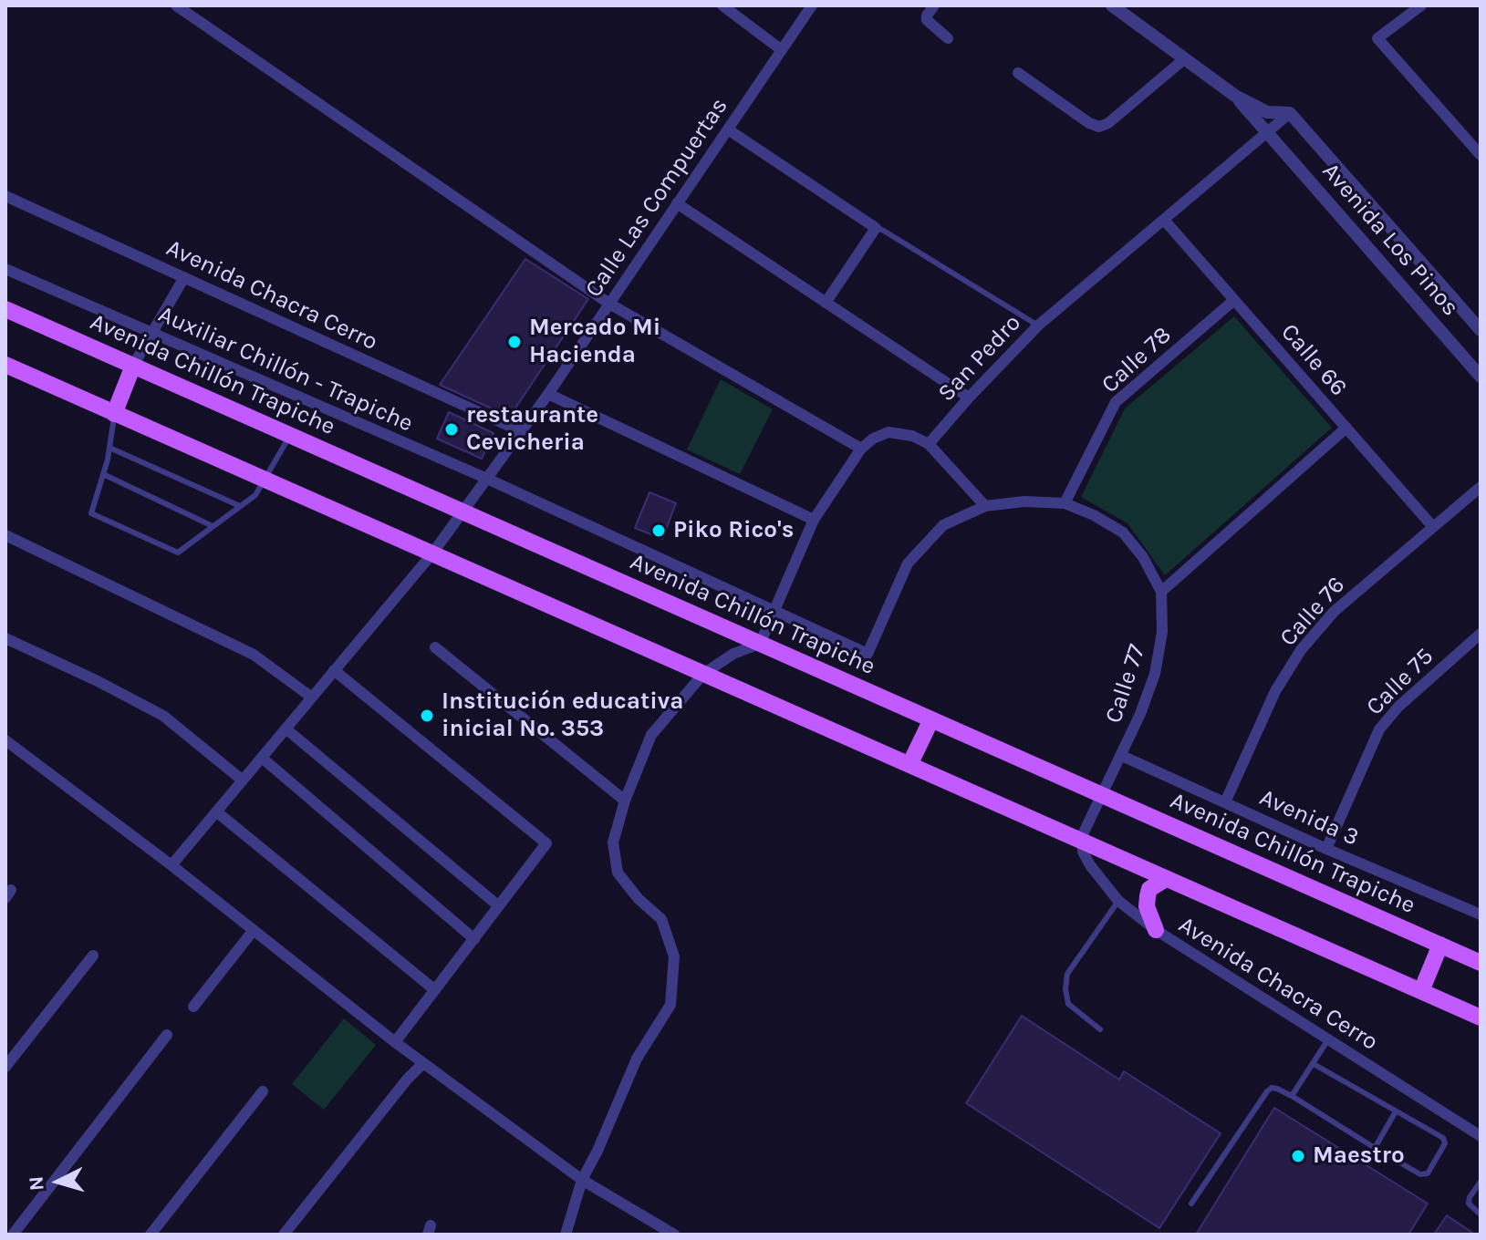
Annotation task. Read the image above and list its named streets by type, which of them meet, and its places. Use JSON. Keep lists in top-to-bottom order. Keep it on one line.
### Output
{"streets":{"main road":["Avenida Chillón Trapiche"],"street":["Calle Las Compuertas","Avenida Los Pinos","Avenida Chacra Cerro","San Pedro","Calle 78","Calle 66","Auxiliar Chillón - Trapiche","Calle 76","Calle 75","Calle 77","Avenida 3"]},"crossings":[["Calle Las Compuertas","Avenida Chacra Cerro"],["Calle Las Compuertas","Auxiliar Chillón - Trapiche"],["Calle Las Compuertas","Avenida Chillón Trapiche"],["Avenida Los Pinos","San Pedro"],["Avenida Chacra Cerro","Calle 77"],["San Pedro","Calle 66"],["Calle 78","Calle 66"],["Calle 78","Calle 77"],["Calle 66","Calle 76"],["Auxiliar Chillón - Trapiche","Calle 77"],["Avenida Chillón Trapiche","Calle 77"],["Calle 76","Avenida 3"],["Calle 75","Avenida 3"],["Calle 77","Avenida 3"]],"places":["Mercado Mi Hacienda","restaurante Cevicheria","Piko Rico's","Institución educativa inicial No. 353","Maestro"],"north":"left"}
